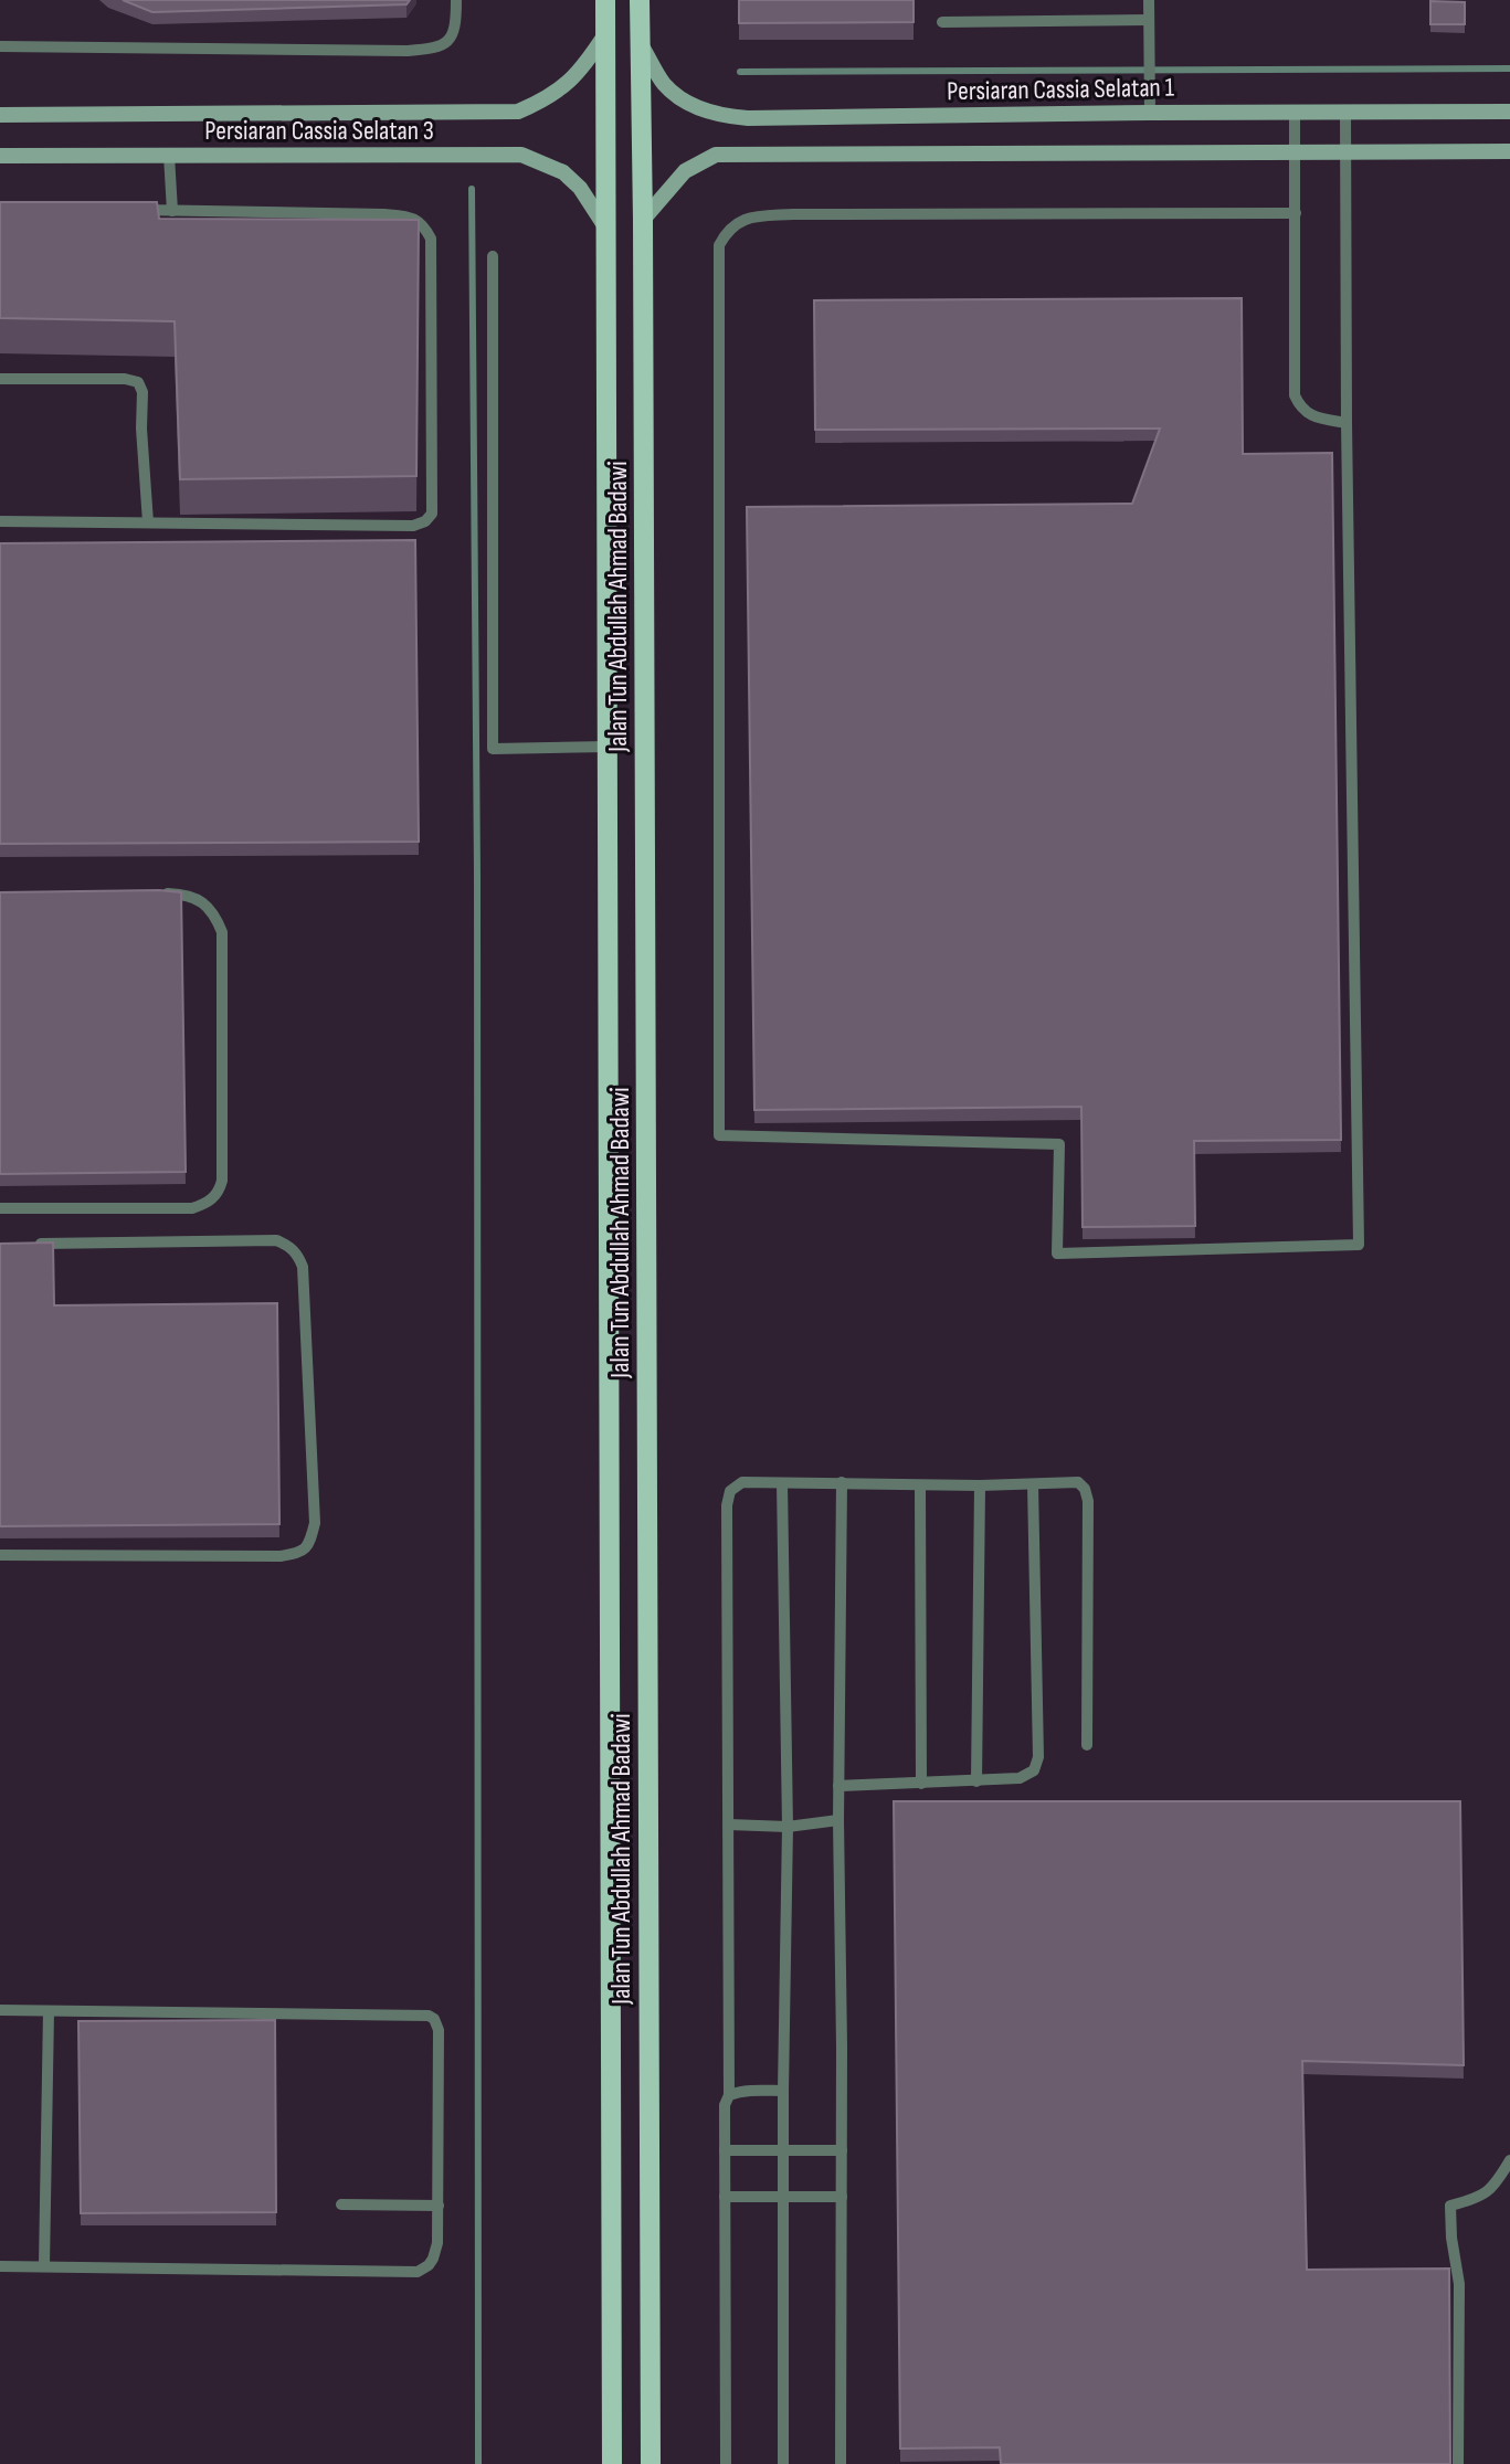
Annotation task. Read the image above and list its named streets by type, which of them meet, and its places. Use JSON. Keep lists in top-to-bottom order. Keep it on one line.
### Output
{"streets":{"main road":["Jalan Tun Abdullah Ahmad Badawi"],"street":["Persiaran Cassia Selatan 1","Persiaran Cassia Selatan 3"]},"crossings":[["Persiaran Cassia Selatan 1","Jalan Tun Abdullah Ahmad Badawi"],["Persiaran Cassia Selatan 3","Jalan Tun Abdullah Ahmad Badawi"]]}
